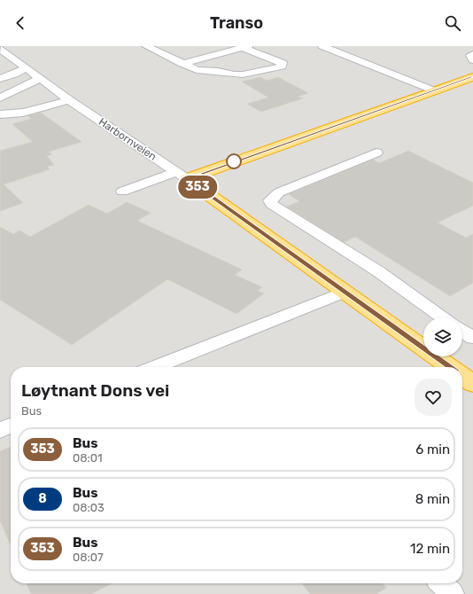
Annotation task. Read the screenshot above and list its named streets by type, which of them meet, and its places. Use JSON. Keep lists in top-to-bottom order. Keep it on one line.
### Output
{"streets":{"street":["Harbornveien"]},"lines":["bus line 353"],"page":{"header":"Transo","on_map":"353","heading":["Løytnant Dons vei","Bus"],"list":[{"mark":"353","name":"Bus","note":"08:01","value":"6 min"},{"mark":"8","name":"Bus","note":"08:03","value":"8 min"},{"mark":"353","name":"Bus","note":"08:07","value":"12 min"}]}}
